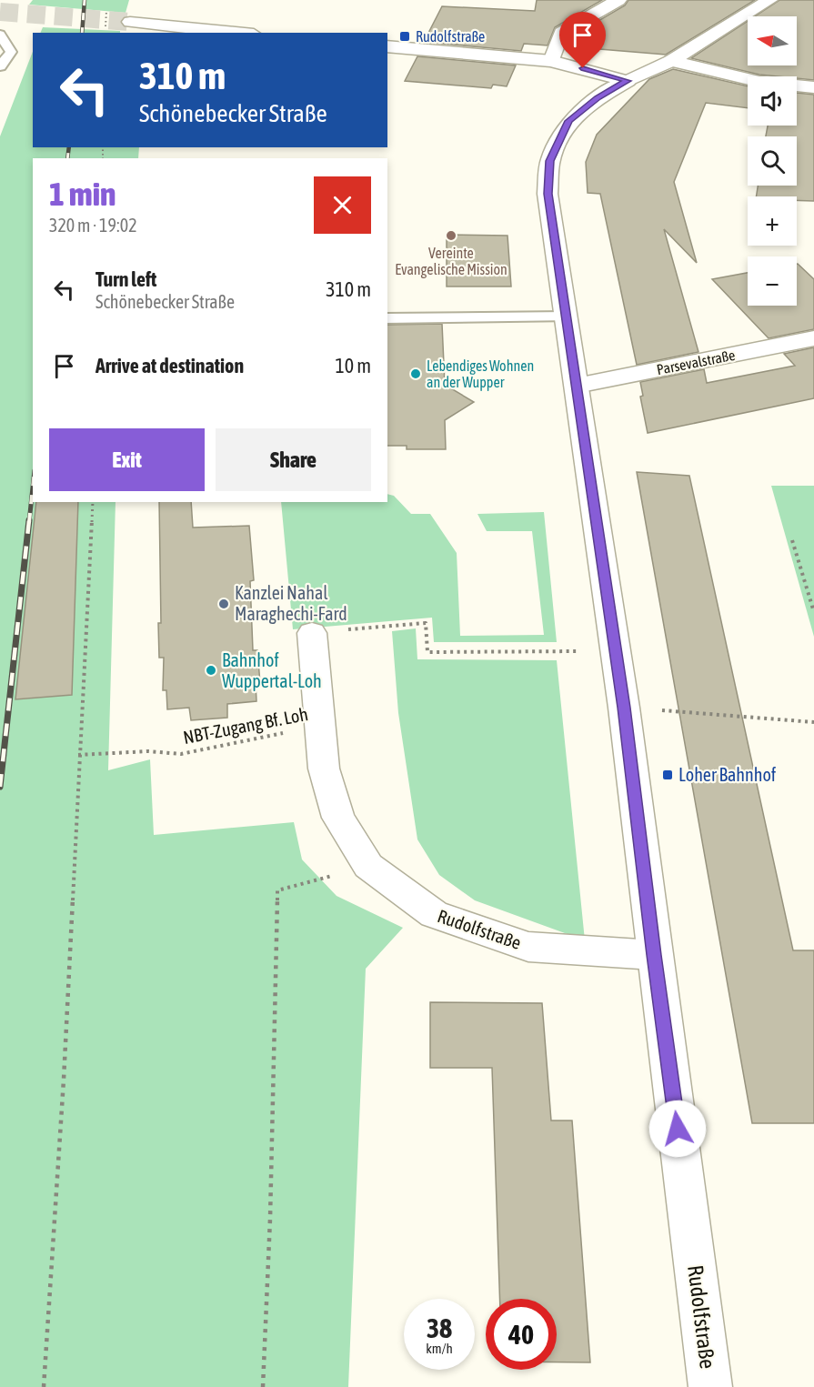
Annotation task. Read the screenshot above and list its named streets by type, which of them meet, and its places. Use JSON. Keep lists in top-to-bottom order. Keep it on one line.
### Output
{"streets":{"street":["Parsevalstraße","Rudolfstraße"],"path":["NBT-Zugang Bf. Loh"]},"crossings":[["Parsevalstraße","Rudolfstraße"],["NBT-Zugang Bf. Loh","Rudolfstraße"]],"places":{"transit":["Rudolfstraße","Loher Bahnhof"],"other":["Vereinte Evangelische Mission","Lebendiges Wohnen an der Wupper","Kanzlei Nahal Maraghechi-Fard","Bahnhof Wuppertal-Loh"]},"north":"left","page":{"map_buttons":["+","−"],"turn":["310 m","Schönebecker Straße"],"heading":["1 min","320 m · 19:02"],"list":[{"name":"Turn left","note":"Schönebecker Straße","value":"310 m"},{"name":"Arrive at destination","value":"10 m"}],"buttons":["Exit","Share"],"speed":"38 km/h","limit":"40"}}
